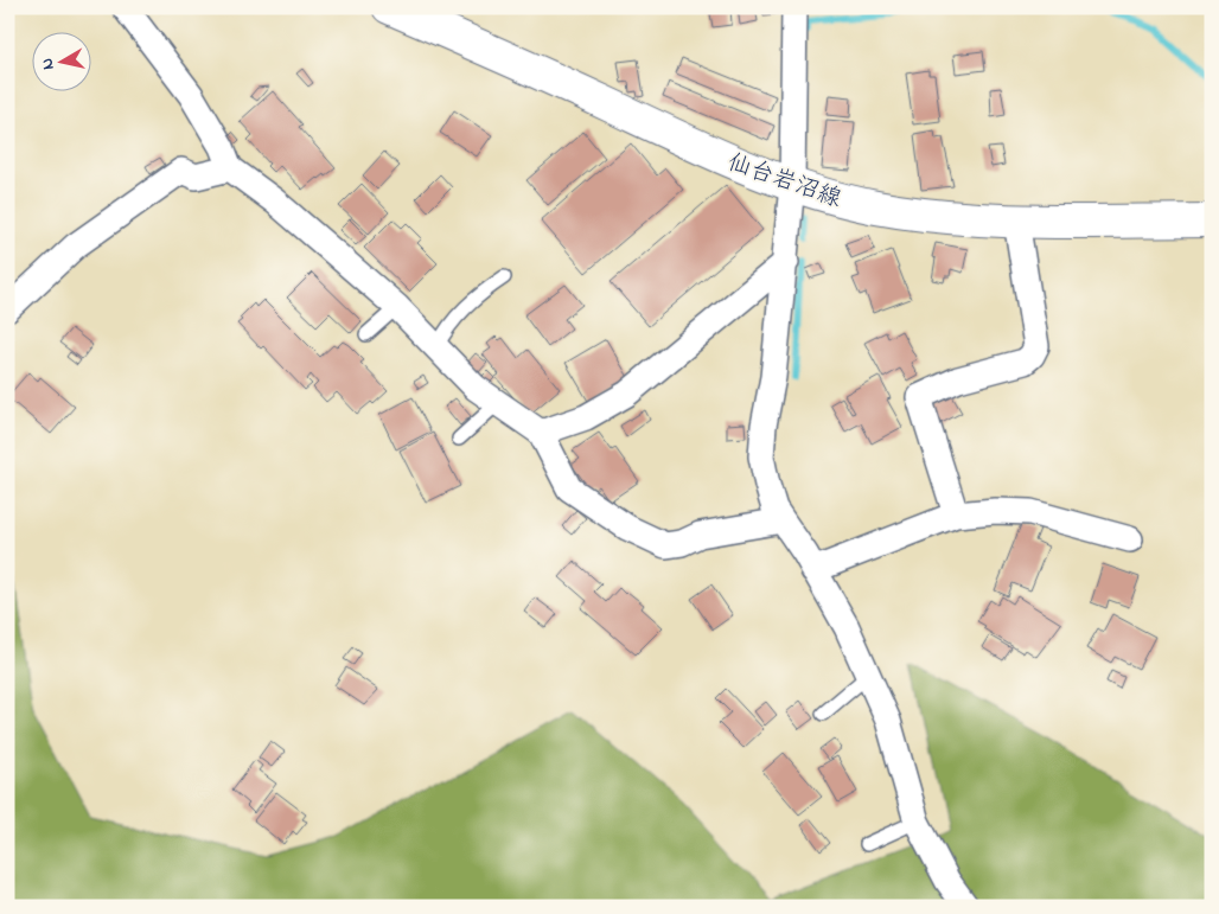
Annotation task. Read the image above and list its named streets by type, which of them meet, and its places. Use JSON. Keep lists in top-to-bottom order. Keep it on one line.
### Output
{"streets":{"main road":["仙台岩沼線"]},"north":"left"}
